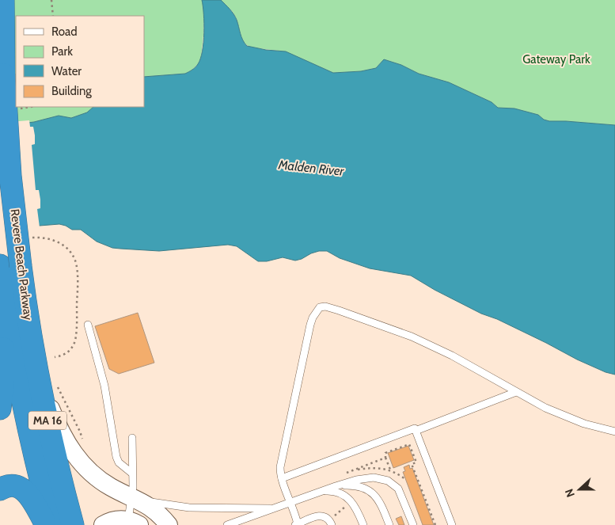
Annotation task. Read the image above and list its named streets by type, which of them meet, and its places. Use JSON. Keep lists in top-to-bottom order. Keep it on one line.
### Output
{"streets":{"highway":["Revere Beach Parkway","MA 16"]},"water":["Malden River"],"parks":["Gateway Park"],"legend":["Road","Park","Water","Building"],"north":"left"}
